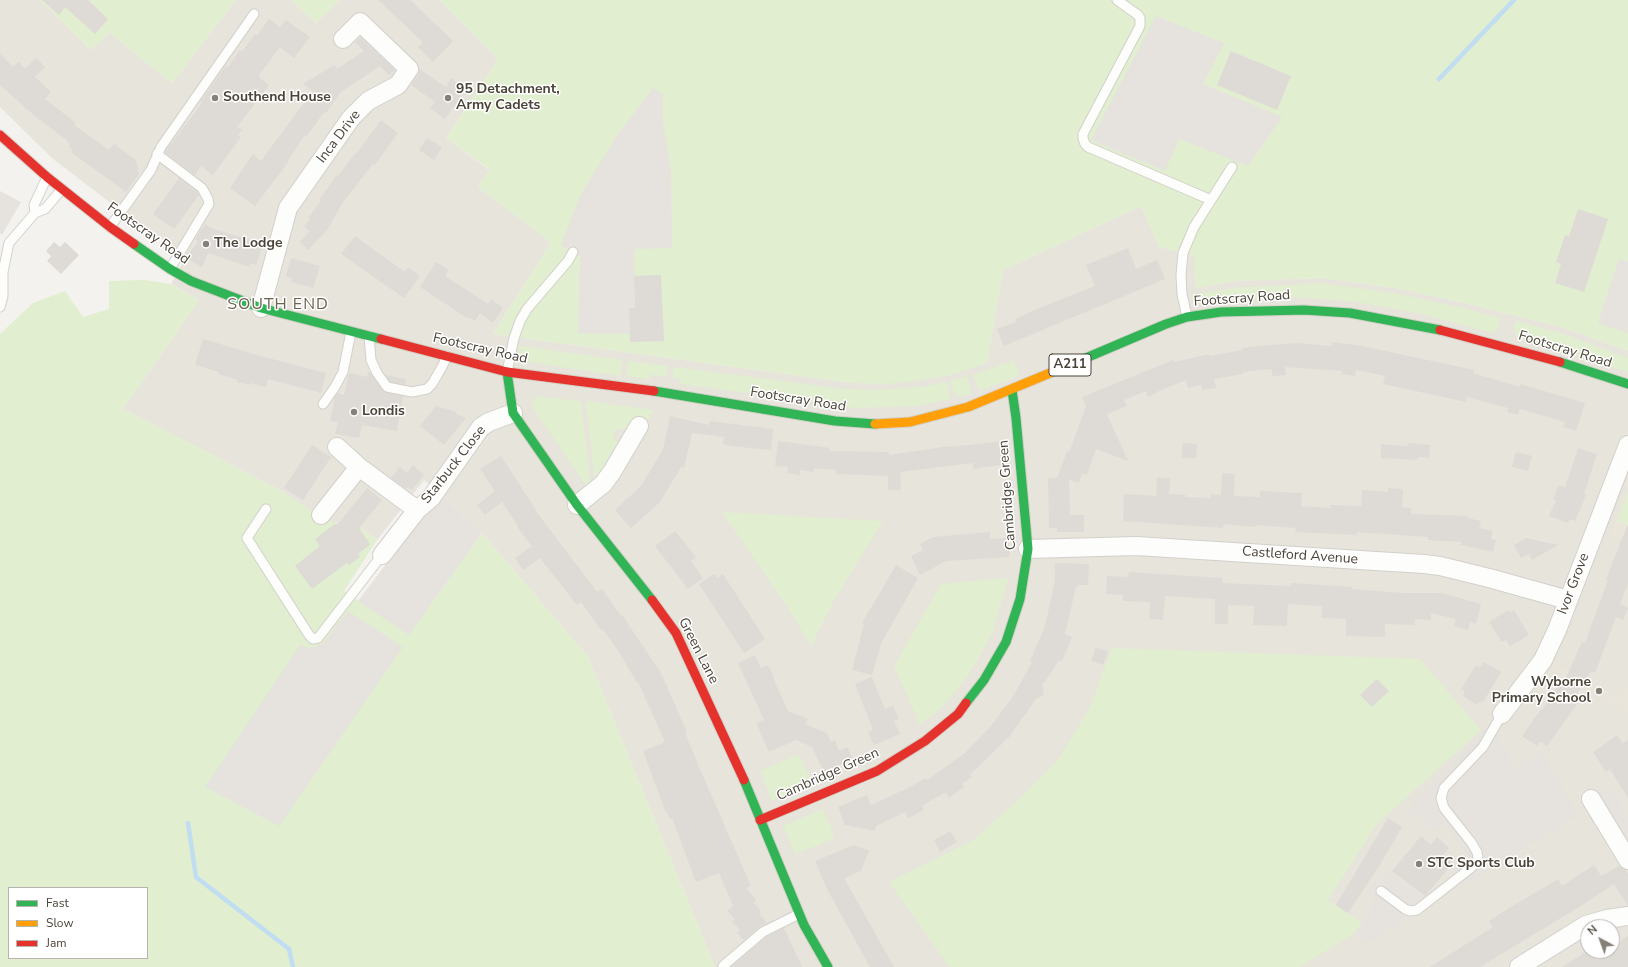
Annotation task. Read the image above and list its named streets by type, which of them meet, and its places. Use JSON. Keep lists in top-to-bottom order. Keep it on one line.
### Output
{"streets":{"main road":["Footscray Road","A211","Cambridge Green","Green Lane"],"street":["Inca Drive","Starbuck Close","Castleford Avenue","Ivor Grove"]},"crossings":[["Inca Drive","Footscray Road"],["Footscray Road","Cambridge Green"],["Footscray Road","Green Lane"],["Starbuck Close","Green Lane"],["Cambridge Green","Castleford Avenue"],["Cambridge Green","Green Lane"],["Castleford Avenue","Ivor Grove"]],"districts":["SOUTH END"],"places":["Southend House","95 Detachment, Army Cadets","The Lodge","Londis","Wyborne Primary School","STC Sports Club"],"legend":["Fast","Slow","Jam"],"north":"top left"}
